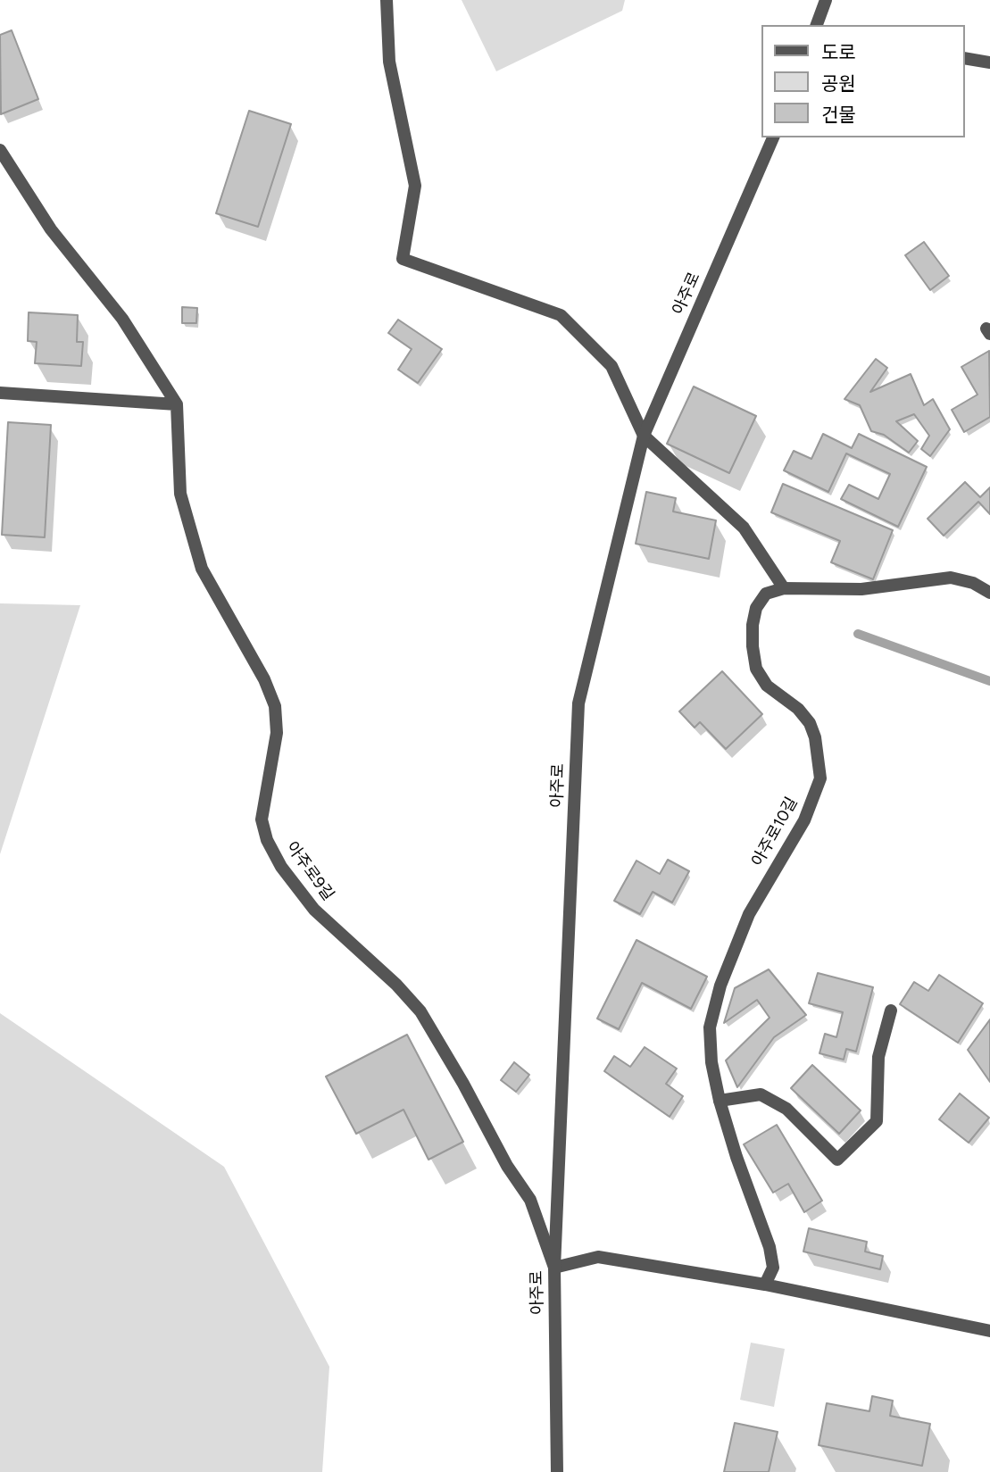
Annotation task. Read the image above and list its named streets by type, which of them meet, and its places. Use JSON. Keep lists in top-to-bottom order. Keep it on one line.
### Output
{"streets":{"street":["아주로","아주로10길","아주로9길"]},"crossings":[["아주로","아주로9길"]],"legend":["도로","공원","건물"]}
